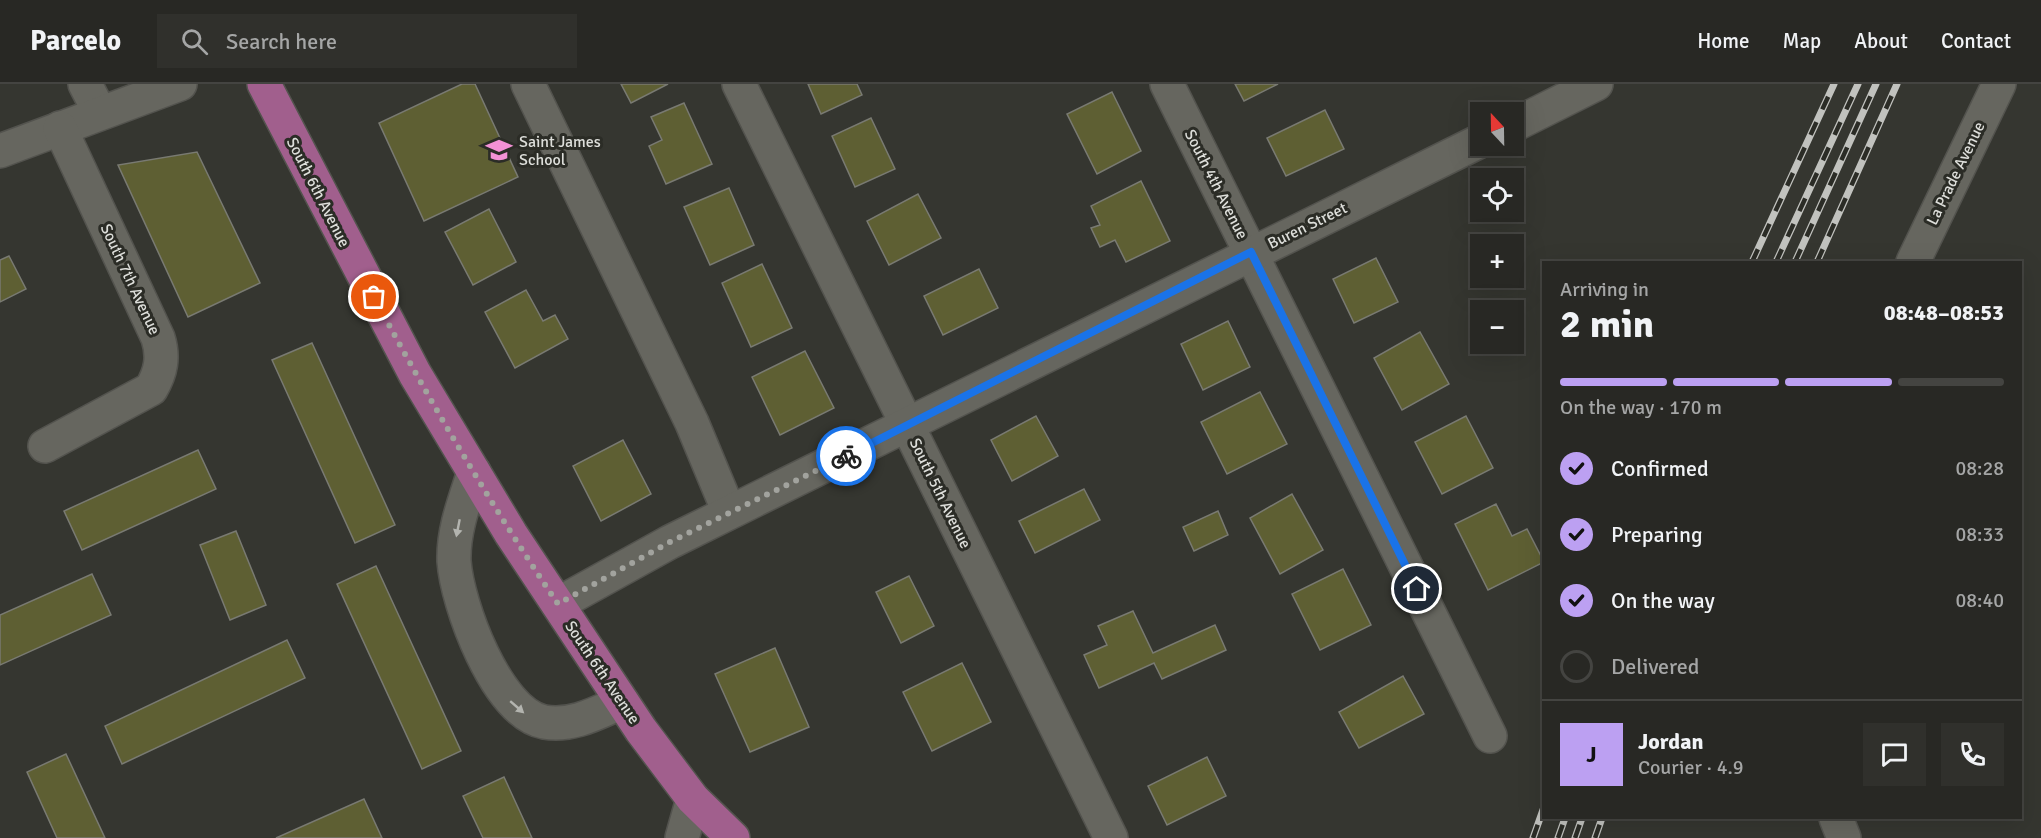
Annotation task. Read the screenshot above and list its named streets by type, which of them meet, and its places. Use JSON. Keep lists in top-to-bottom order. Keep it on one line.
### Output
{"streets":{"main road":["South 6th Avenue"],"street":["La Prade Avenue","South 4th Avenue","Buren Street","South 7th Avenue","South 5th Avenue"]},"crossings":[["South 4th Avenue","Buren Street"],["South 6th Avenue","Buren Street"],["Buren Street","South 5th Avenue"]],"places":{"school or university":["Saint James School"]},"north":"top","page":{"header":"Parcelo","search":"Search here","nav":["Home","Map","About","Contact"],"map_buttons":["+","−"],"heading":["2 min","Arriving in","08:48–08:53"],"panel":["Jordan","Courier · 4.9"],"bar":"On the way · 170 m","list":[["Confirmed","08:28"],["Preparing","08:33"],["On the way","08:40"],"Delivered"],"round":"J"}}
